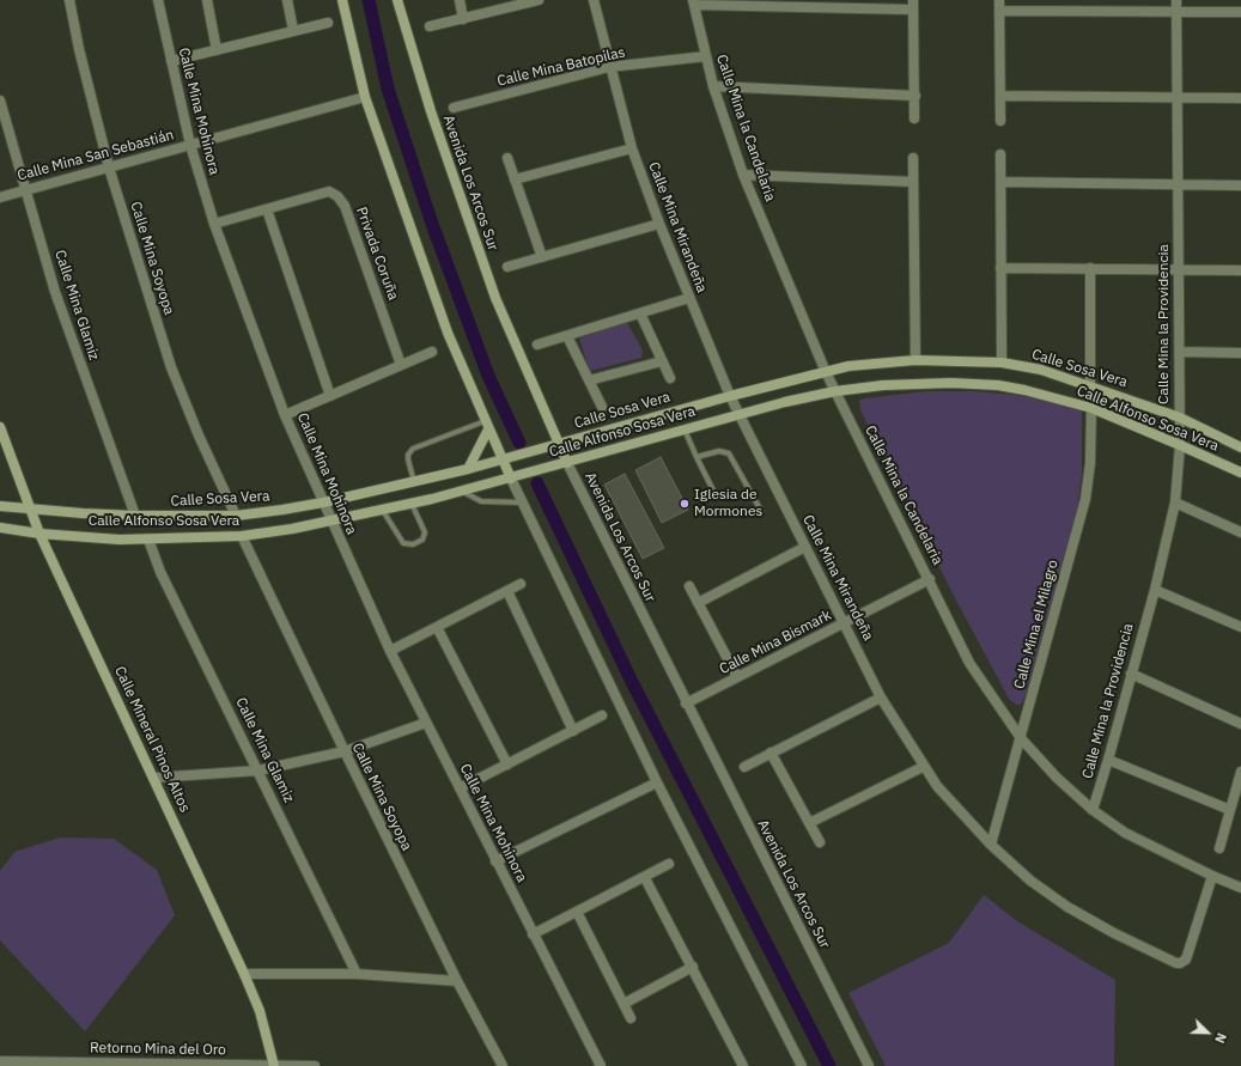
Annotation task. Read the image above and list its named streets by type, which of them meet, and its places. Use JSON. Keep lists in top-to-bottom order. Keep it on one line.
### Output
{"streets":{"main road":["Avenida Los Arcos Sur","Calle Sosa Vera","Calle Alfonso Sosa Vera","Calle Mineral Pinos Altos"],"street":["Calle Mina Batopilas","Calle Mina Mohinora","Calle Mina la Candelaria","Calle Mina San Sebastián","Calle Mina Mirandeña","Privada Coruña","Calle Mina Soyopa","Calle Mina Glamiz","Calle Mina la Providencia","Calle Mina el Milagro","Calle Mina Bismark","Retorno Mina del Oro"]},"crossings":[["Calle Mina Batopilas","Calle Mina la Candelaria"],["Calle Mina Batopilas","Calle Mina Mirandeña"],["Calle Mina Mohinora","Calle Mina San Sebastián"],["Calle Mina Mohinora","Privada Coruña"],["Calle Mina Mohinora","Calle Sosa Vera"],["Calle Mina Mohinora","Calle Alfonso Sosa Vera"],["Calle Mina la Candelaria","Calle Mina Mirandeña"],["Calle Mina la Candelaria","Calle Mina la Providencia"],["Calle Mina la Candelaria","Calle Sosa Vera"],["Calle Mina la Candelaria","Calle Alfonso Sosa Vera"],["Calle Mina la Candelaria","Calle Mina el Milagro"],["Calle Mina la Candelaria","Calle Mina Bismark"],["Calle Mina San Sebastián","Calle Mina Soyopa"],["Calle Mina San Sebastián","Calle Mina Glamiz"],["Avenida Los Arcos Sur","Calle Sosa Vera"],["Avenida Los Arcos Sur","Calle Alfonso Sosa Vera"],["Avenida Los Arcos Sur","Calle Mina Bismark"],["Calle Mina Mirandeña","Calle Sosa Vera"],["Calle Mina Mirandeña","Calle Alfonso Sosa Vera"],["Calle Mina Mirandeña","Calle Mina el Milagro"],["Calle Mina Mirandeña","Calle Mina Bismark"],["Calle Mina Soyopa","Calle Sosa Vera"],["Calle Mina Soyopa","Calle Alfonso Sosa Vera"],["Calle Mina Glamiz","Calle Sosa Vera"],["Calle Mina Glamiz","Calle Alfonso Sosa Vera"],["Calle Mina la Providencia","Calle Sosa Vera"],["Calle Mina la Providencia","Calle Alfonso Sosa Vera"],["Calle Sosa Vera","Calle Mineral Pinos Altos"],["Calle Alfonso Sosa Vera","Calle Mina el Milagro"],["Calle Alfonso Sosa Vera","Calle Mineral Pinos Altos"],["Calle Mineral Pinos Altos","Retorno Mina del Oro"]],"places":["Iglesia de Mormones"],"north":"bottom right"}
